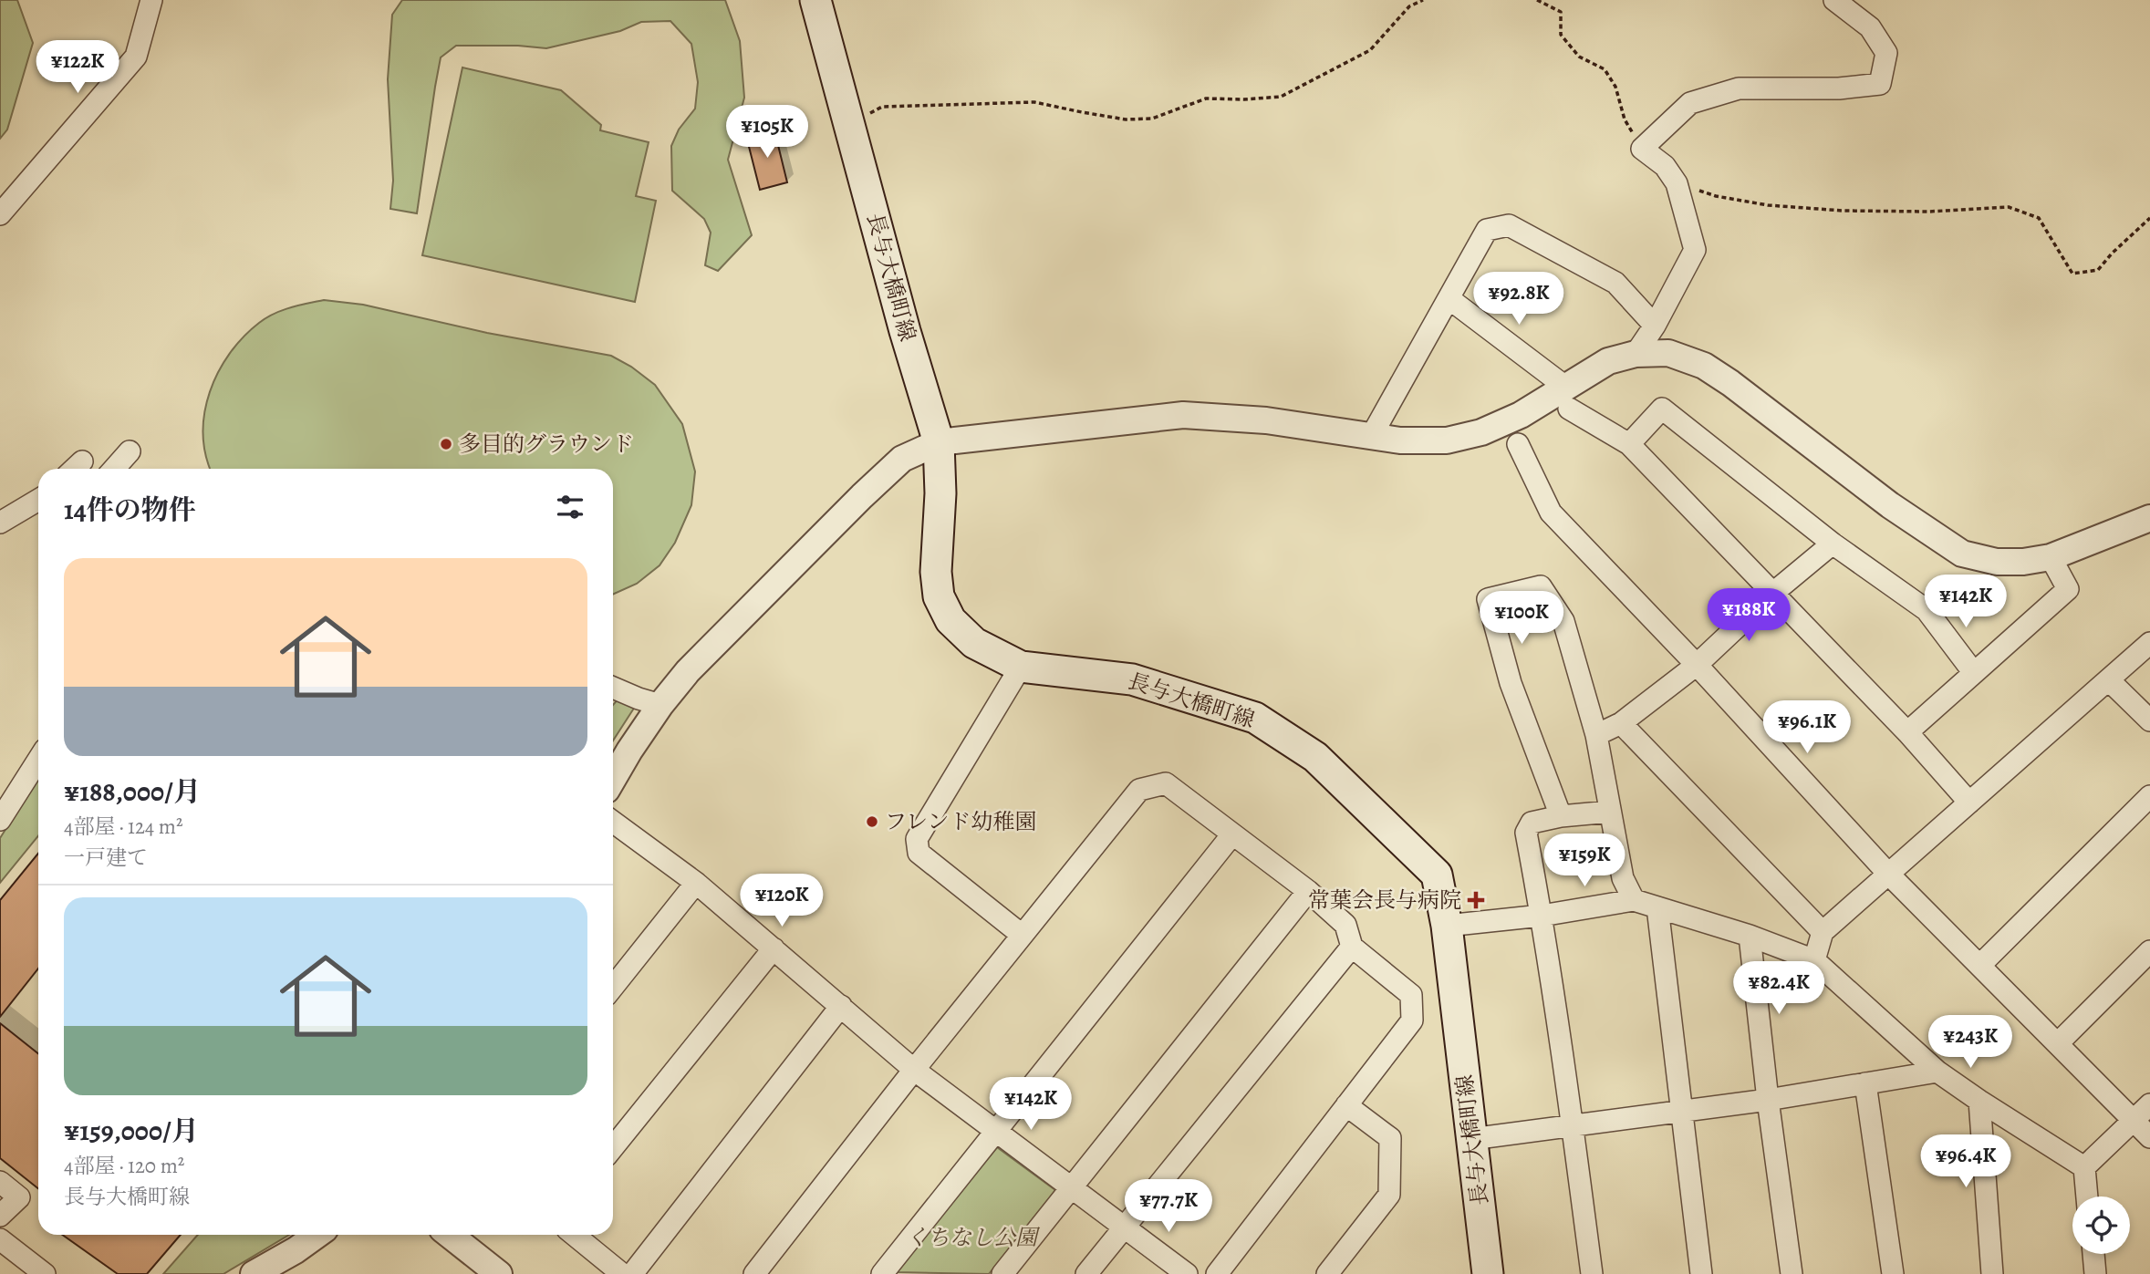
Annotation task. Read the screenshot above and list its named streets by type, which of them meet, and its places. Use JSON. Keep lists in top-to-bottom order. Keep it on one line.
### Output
{"streets":{"main road":["長与大橋町線"]},"parks":["くちなし公園"],"places":{"other":["多目的グラウンド","フレンド幼稚園"],"health":["常葉会長与病院"]},"page":{"price":["¥122K","¥105K","¥92.8K","¥142K","¥188K","¥100K","¥96.1K","¥159K","¥120K","¥82.4K","¥243K","¥142K","¥96.4K","¥77.7K"],"heading":"14件の物件","list":[{"name":"¥188,000/月","note":"4部屋 · 124 m² · 一戸建て"},{"name":"¥159,000/月","note":"4部屋 · 120 m² · 長与大橋町線"}]}}
